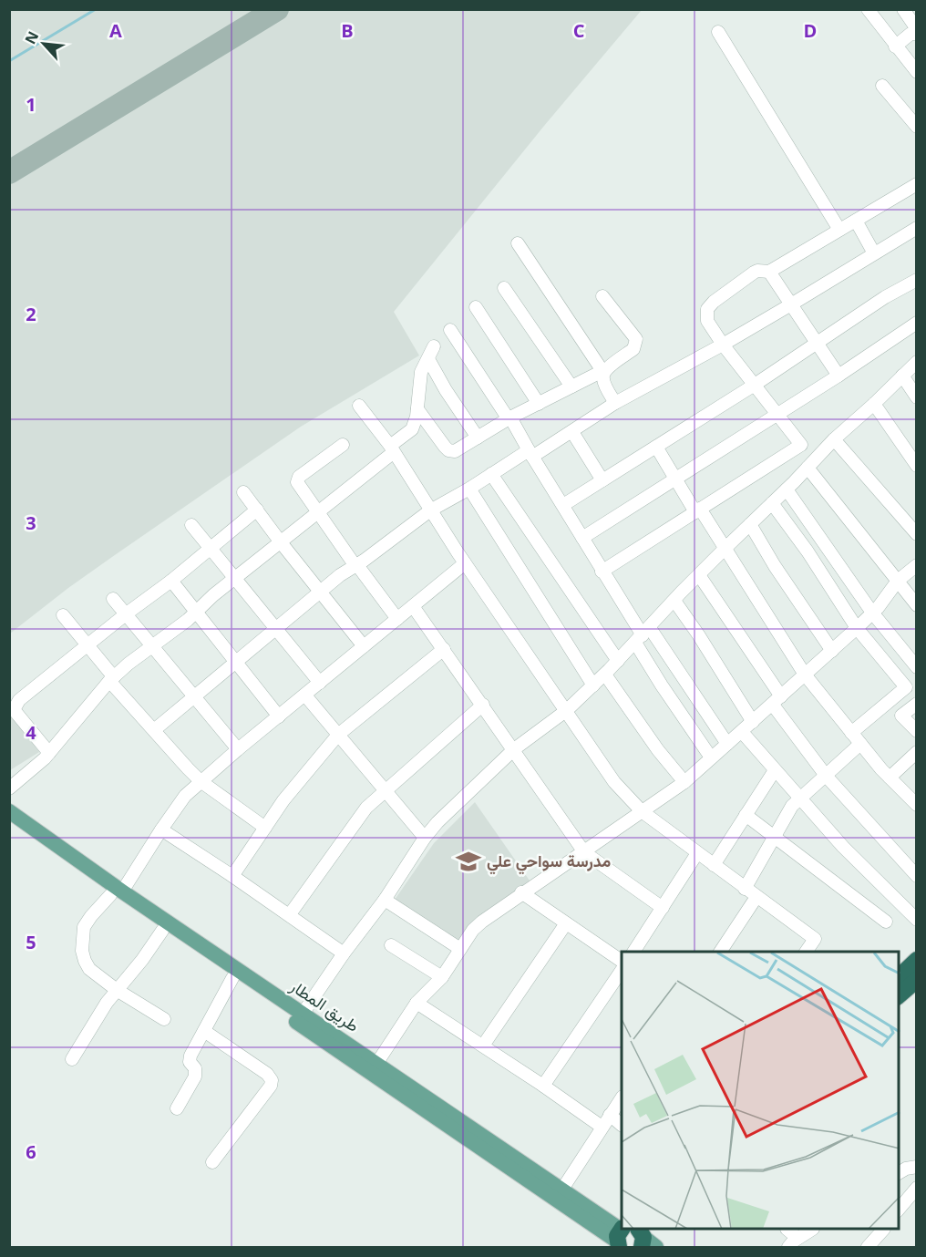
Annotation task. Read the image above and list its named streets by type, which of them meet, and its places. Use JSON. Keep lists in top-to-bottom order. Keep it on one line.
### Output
{"streets":{"main road":["طريق المطار"]},"places":{"school or university":["مدرسة سواحي علي"]},"north":"top left","grid":{"columns":["A","B","C","D"],"rows":["1","2","3","4","5","6"]}}
